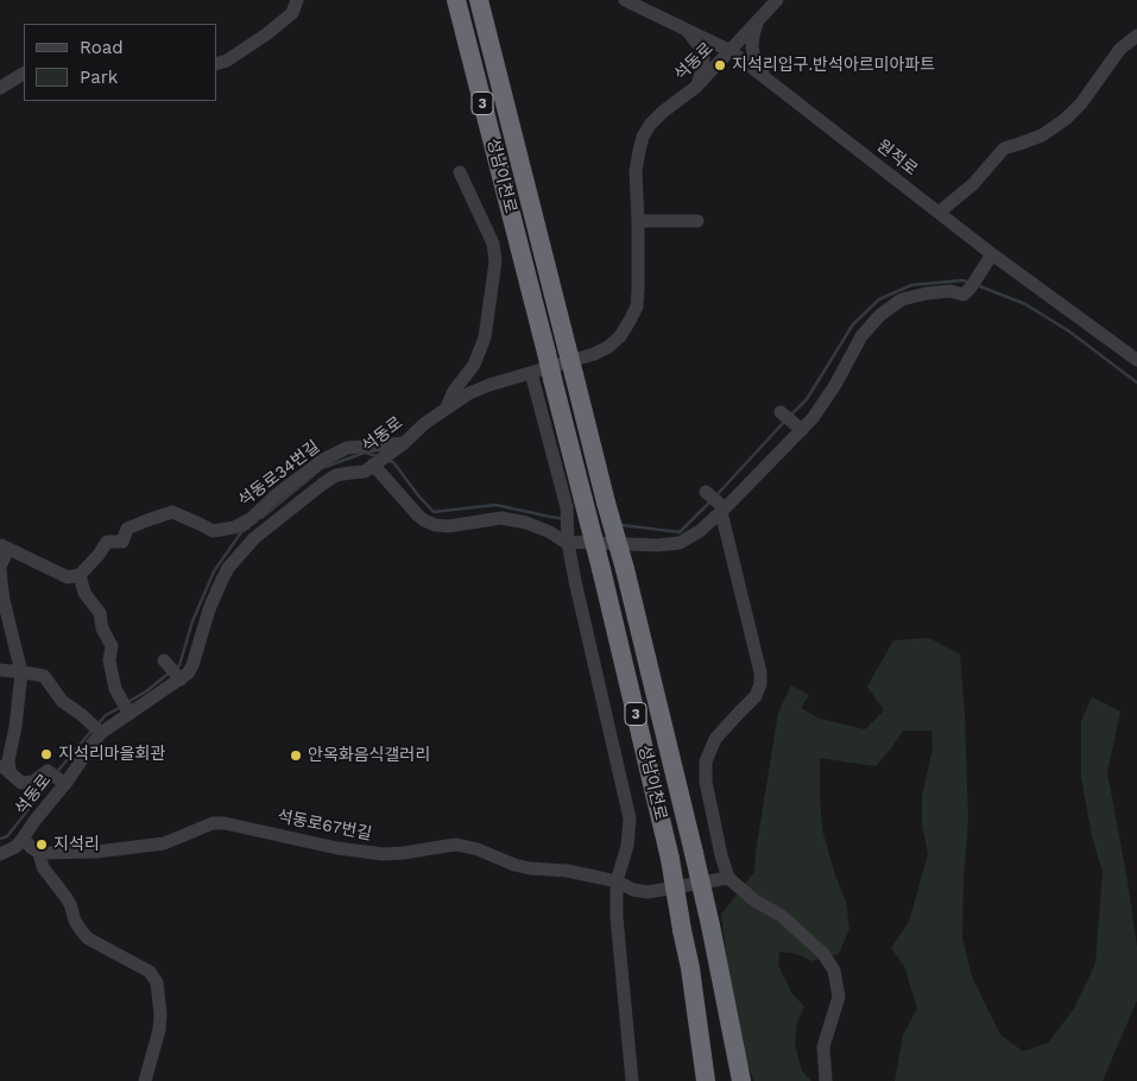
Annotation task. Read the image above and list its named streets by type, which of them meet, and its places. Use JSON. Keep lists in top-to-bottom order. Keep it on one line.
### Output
{"streets":{"highway":["3","성남이천로"],"street":["석동로","원적로","석동로34번길","석동로67번길"]},"crossings":[["석동로","원적로"],["석동로","석동로34번길"]],"places":["지석리입구.반석아르미아파트","지석리마을회관","안옥화음식갤러리","지석리"],"legend":["Road","Park"]}
